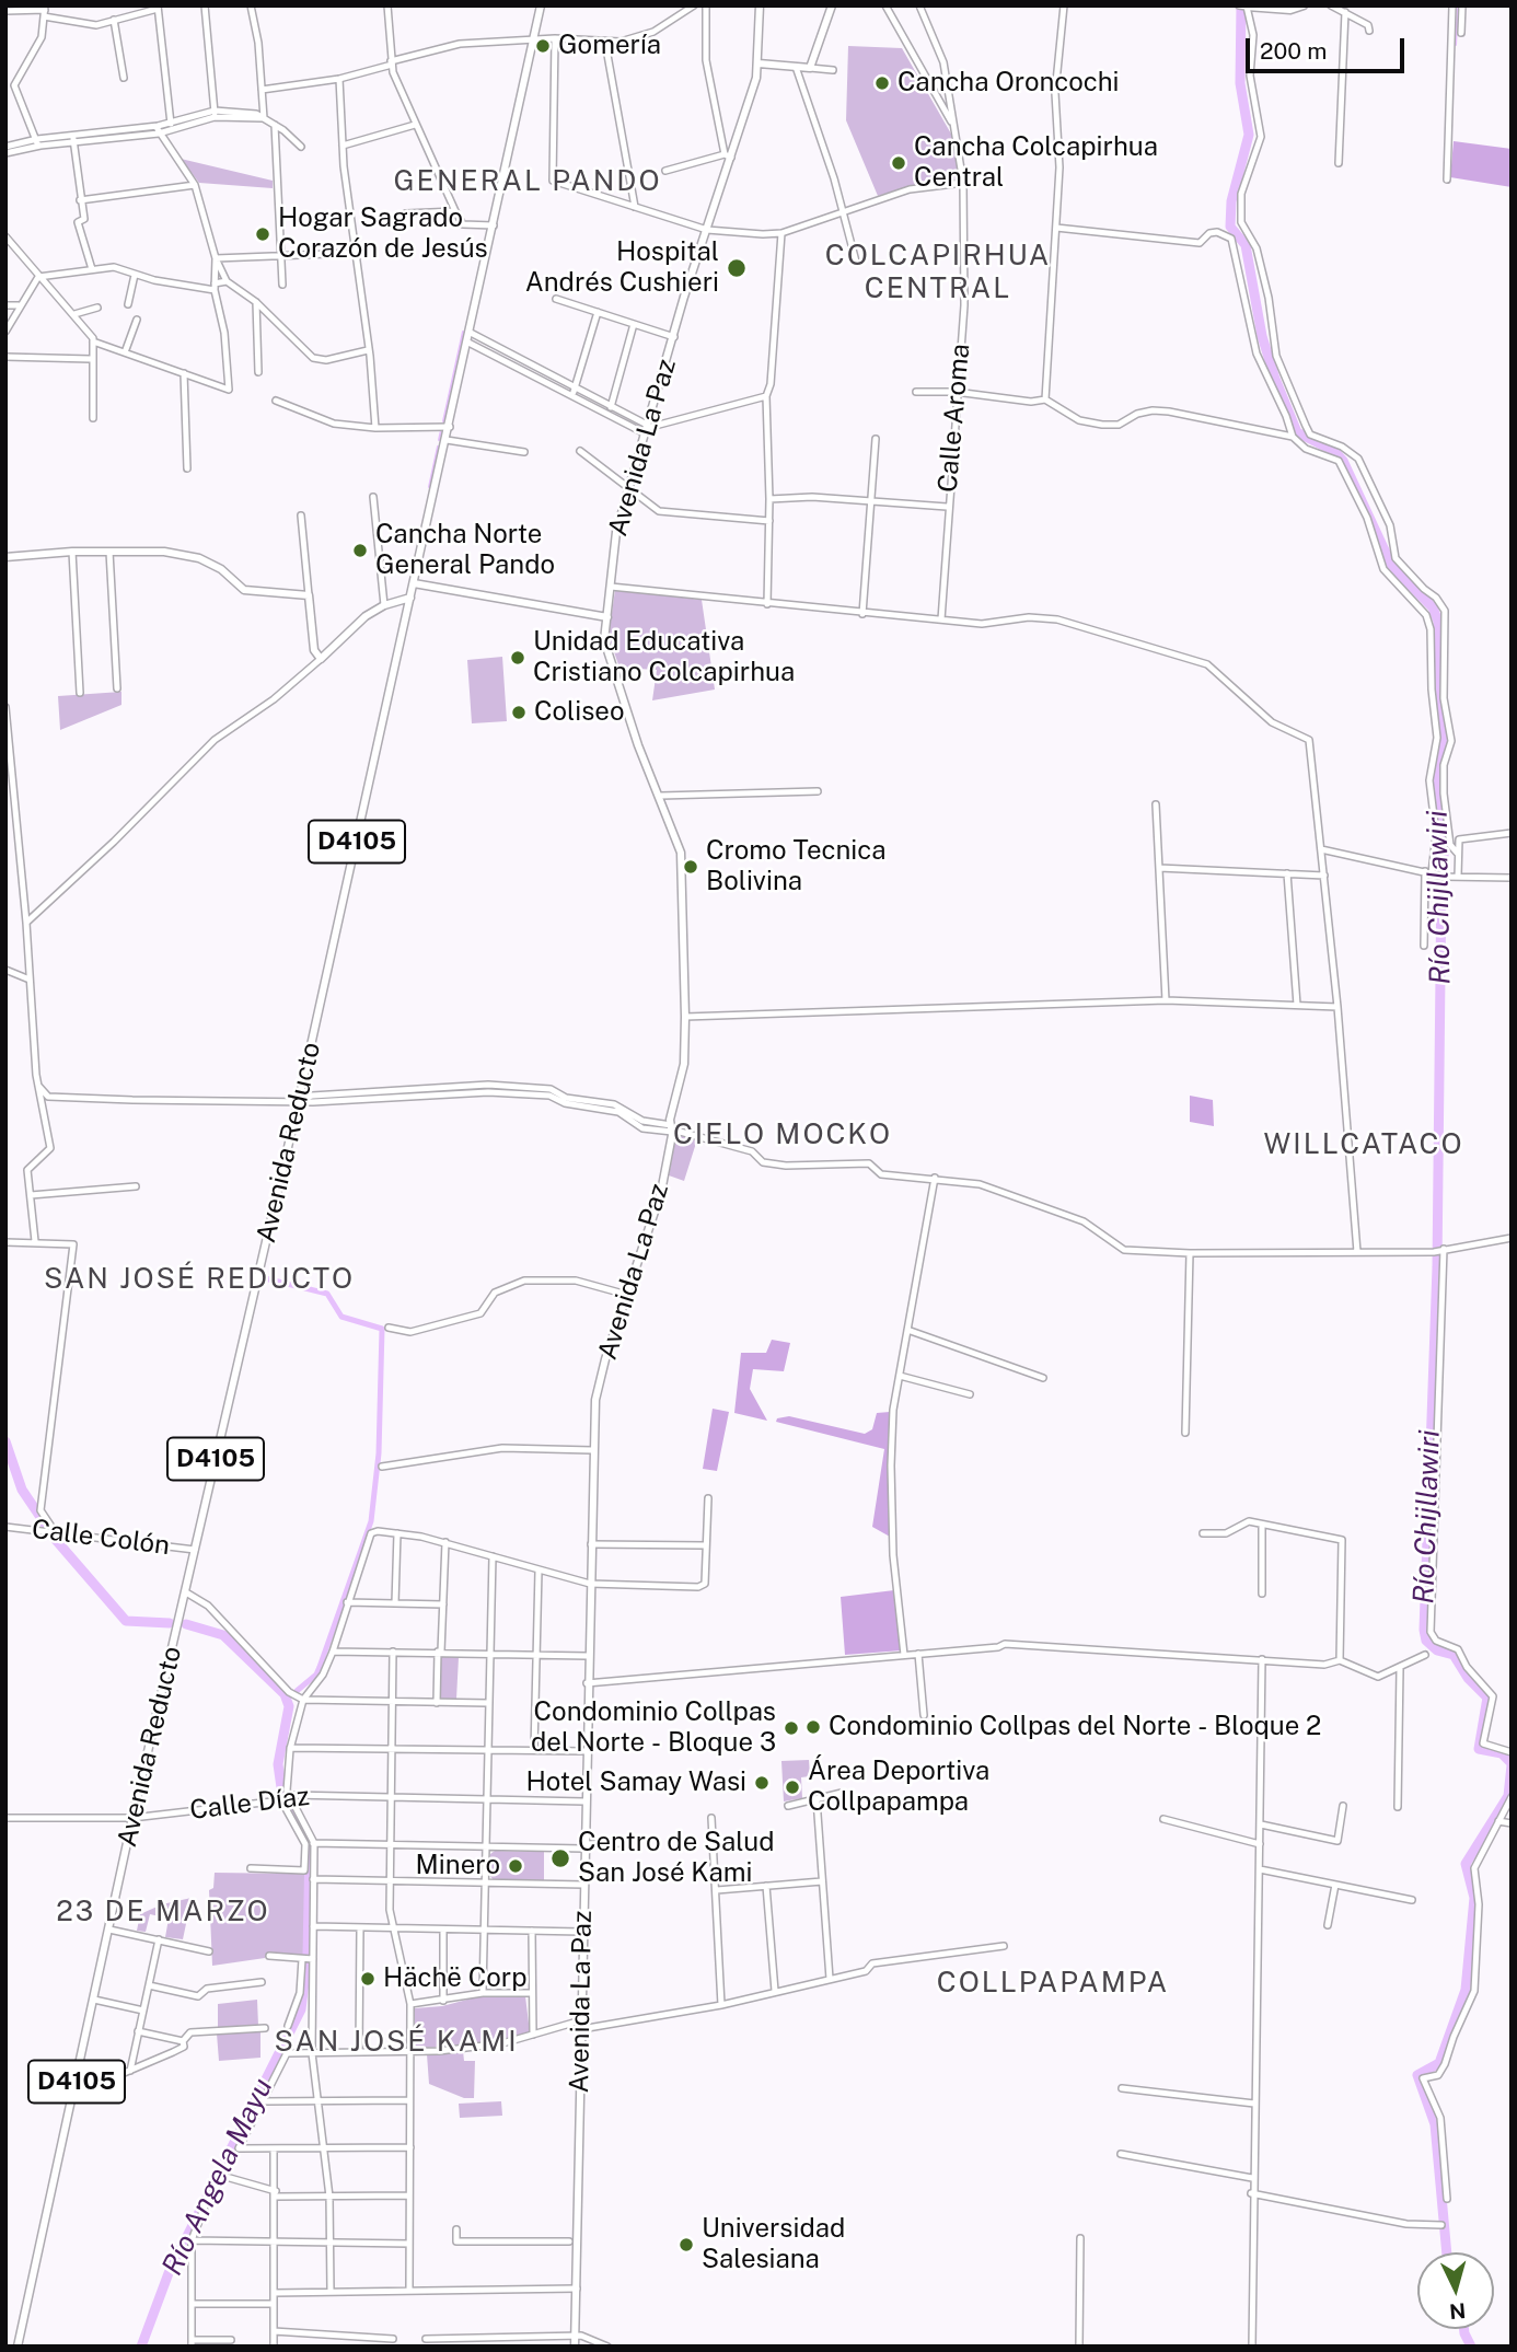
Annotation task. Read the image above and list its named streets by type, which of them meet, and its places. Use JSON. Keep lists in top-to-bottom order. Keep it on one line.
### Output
{"streets":{"main road":["Avenida La Paz","D4105","Avenida Reducto"],"street":["Calle Aroma","Calle Colón","Calle Díaz"]},"crossings":[["Avenida La Paz","Calle Díaz"],["D4105","Avenida Reducto"],["Avenida Reducto","Calle Colón"],["Avenida Reducto","Calle Díaz"]],"districts":["GENERAL PANDO","COLCAPIRHUA CENTRAL","CIELO MOCKO","WILLCATACO","SAN JOSÉ REDUCTO","23 DE MARZO","COLLPAPAMPA","SAN JOSÉ KAMI"],"water":["Río Chijllawiri","Río Angela Mayu"],"places":["Gomería","Cancha Oroncochi","Cancha Colcapirhua Central","Hogar Sagrado Corazón de Jesús","Hospital Andrés Cushieri","Cancha Norte General Pando","Unidad Educativa Cristiano Colcapirhua","Coliseo","Cromo Tecnica Bolivina","Condominio Collpas del Norte - Bloque 2","Condominio Collpas del Norte - Bloque 3","Hotel Samay Wasi","Área Deportiva Collpapampa","Centro de Salud San José Kami","Minero","Hächë Corp","Universidad Salesiana"],"scale_bar":"200 m","north":"bottom"}
